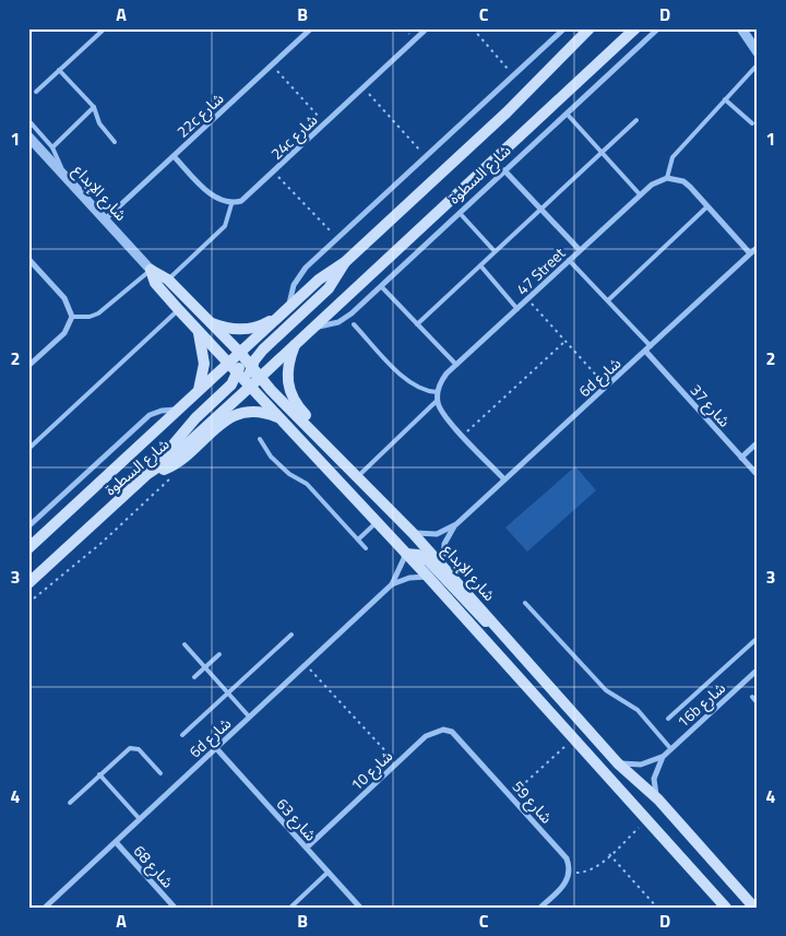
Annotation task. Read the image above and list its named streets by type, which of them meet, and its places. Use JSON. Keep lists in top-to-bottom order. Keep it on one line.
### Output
{"streets":{"main road":["شارع السطوة","شارع الإبداع"],"street":["22c شارع","24c شارع","47 Street","6d شارع","شارع 37","16b شارع","شارع 10","شارع 59","شارع 63","شارع 68"]},"crossings":[["22c شارع","شارع الإبداع"],["شارع السطوة","شارع الإبداع"],["شارع الإبداع","6d شارع"],["شارع الإبداع","16b شارع"],["6d شارع","شارع 37"],["6d شارع","شارع 63"],["6d شارع","شارع 68"],["شارع 10","شارع 59"],["شارع 10","شارع 63"]],"grid":{"columns":["A","B","C","D"],"rows":["1","2","3","4"]}}
